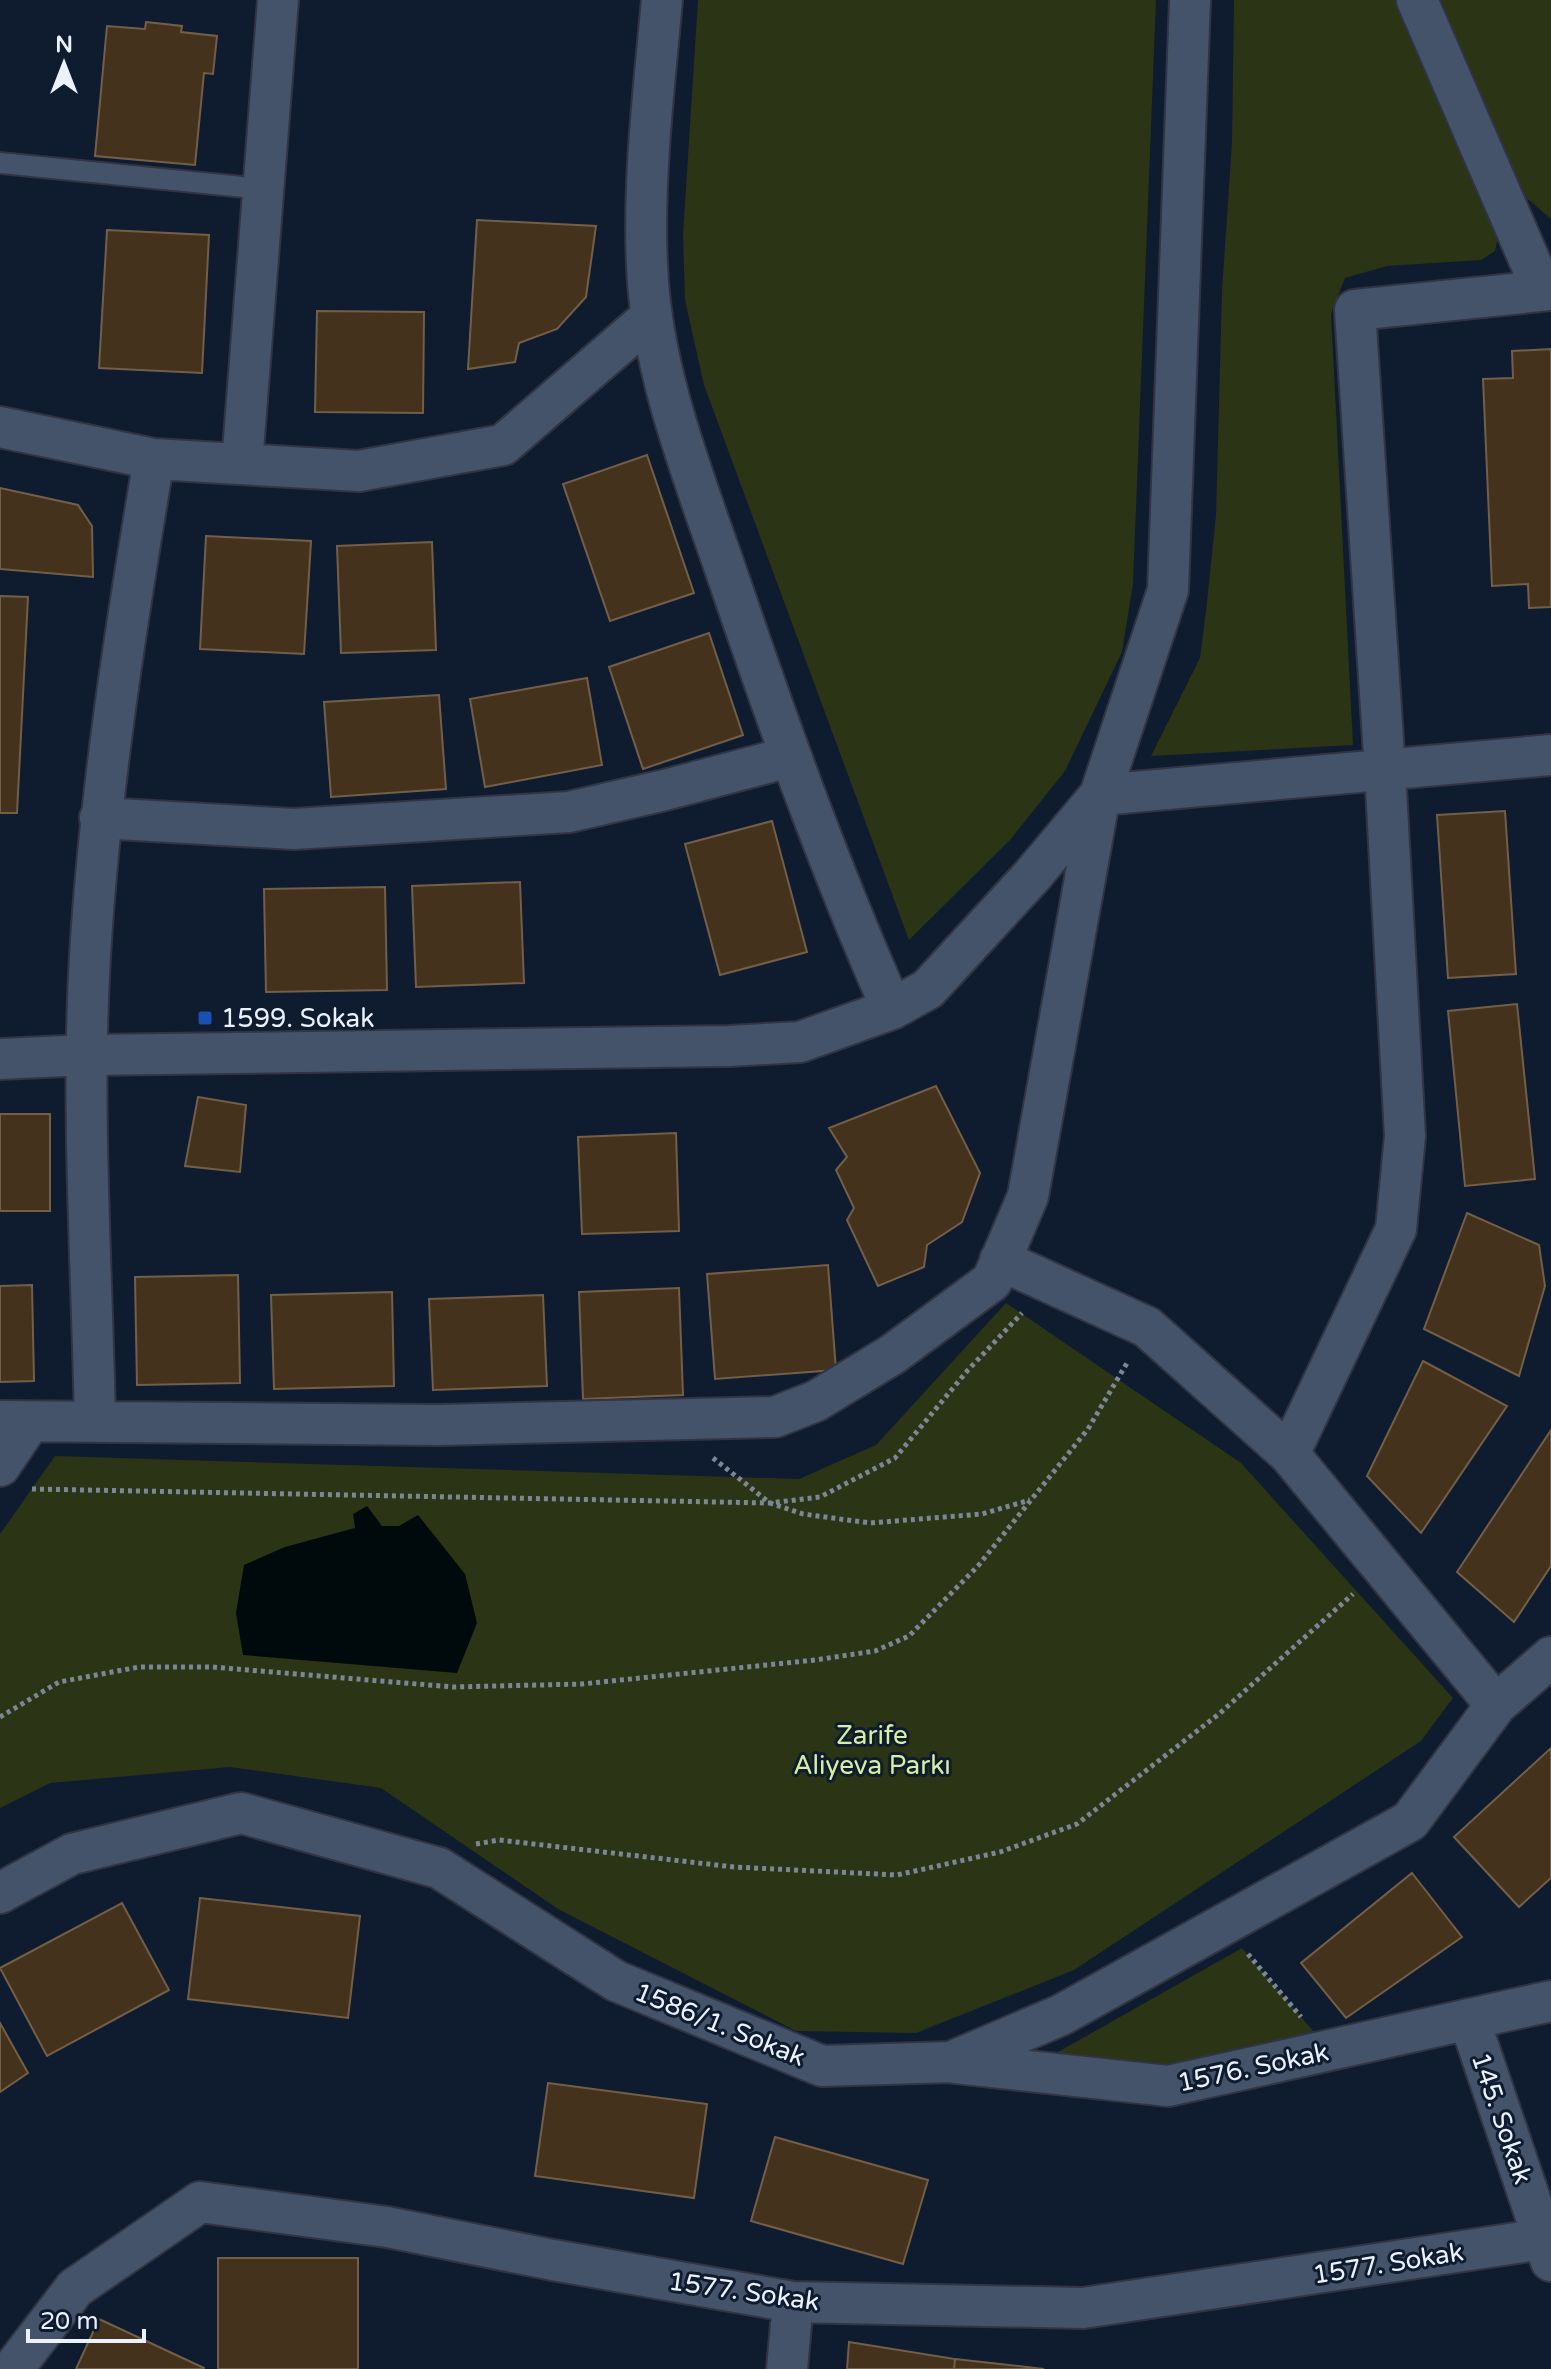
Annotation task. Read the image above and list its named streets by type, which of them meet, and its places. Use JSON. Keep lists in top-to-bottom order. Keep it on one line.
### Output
{"streets":{"street":["1586/1. Sokak","1576. Sokak","145. Sokak","1577. Sokak"]},"crossings":[["1586/1. Sokak","1576. Sokak"],["1576. Sokak","145. Sokak"],["145. Sokak","1577. Sokak"]],"parks":["Zarife Aliyeva Parkı"],"places":{"transit":["1599. Sokak"]},"scale_bar":"20 m","north":"top"}
